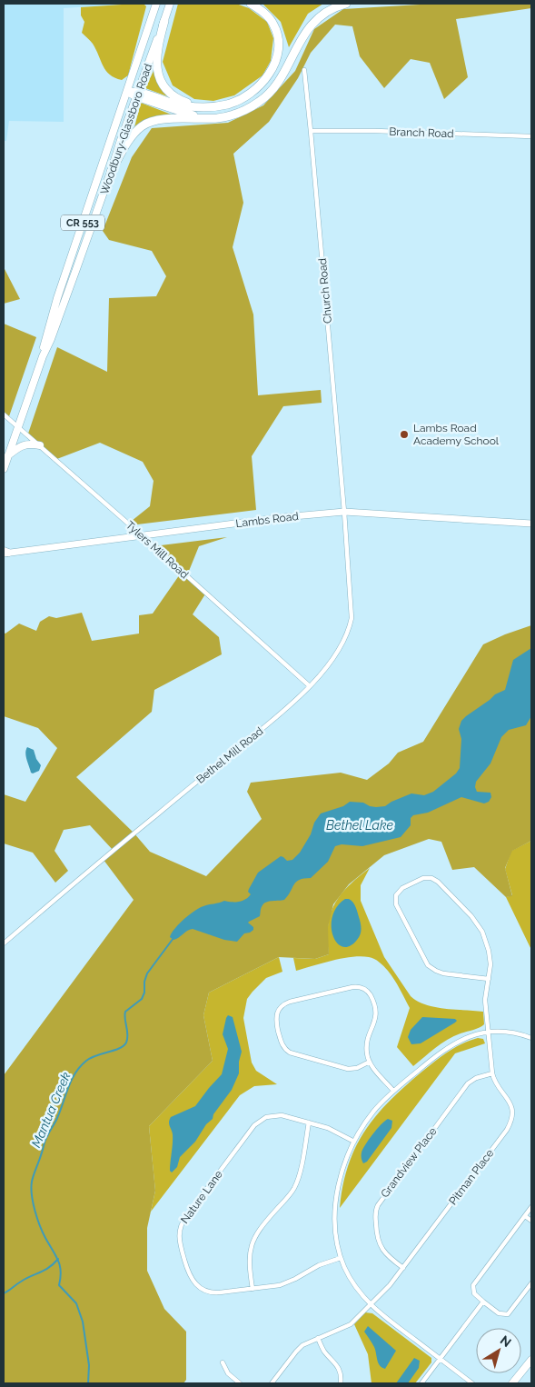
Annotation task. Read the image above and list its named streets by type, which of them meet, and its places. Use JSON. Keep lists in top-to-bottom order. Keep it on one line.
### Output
{"streets":{"main road":["Woodbury-Glassboro Road","CR 553","Lambs Road"],"street":["Branch Road","Church Road","Tylers Mill Road","Bethel Mill Road","Grandview Place","Pitman Place","Nature Lane"]},"crossings":[["Woodbury-Glassboro Road","Tylers Mill Road"],["Branch Road","Church Road"],["Church Road","Lambs Road"],["Church Road","Bethel Mill Road"],["Lambs Road","Tylers Mill Road"],["Lambs Road","Bethel Mill Road"],["Tylers Mill Road","Bethel Mill Road"],["Grandview Place","Pitman Place"]],"water":["Bethel Lake","Mantua Creek"],"places":["Lambs Road Academy School"],"north":"top right"}
